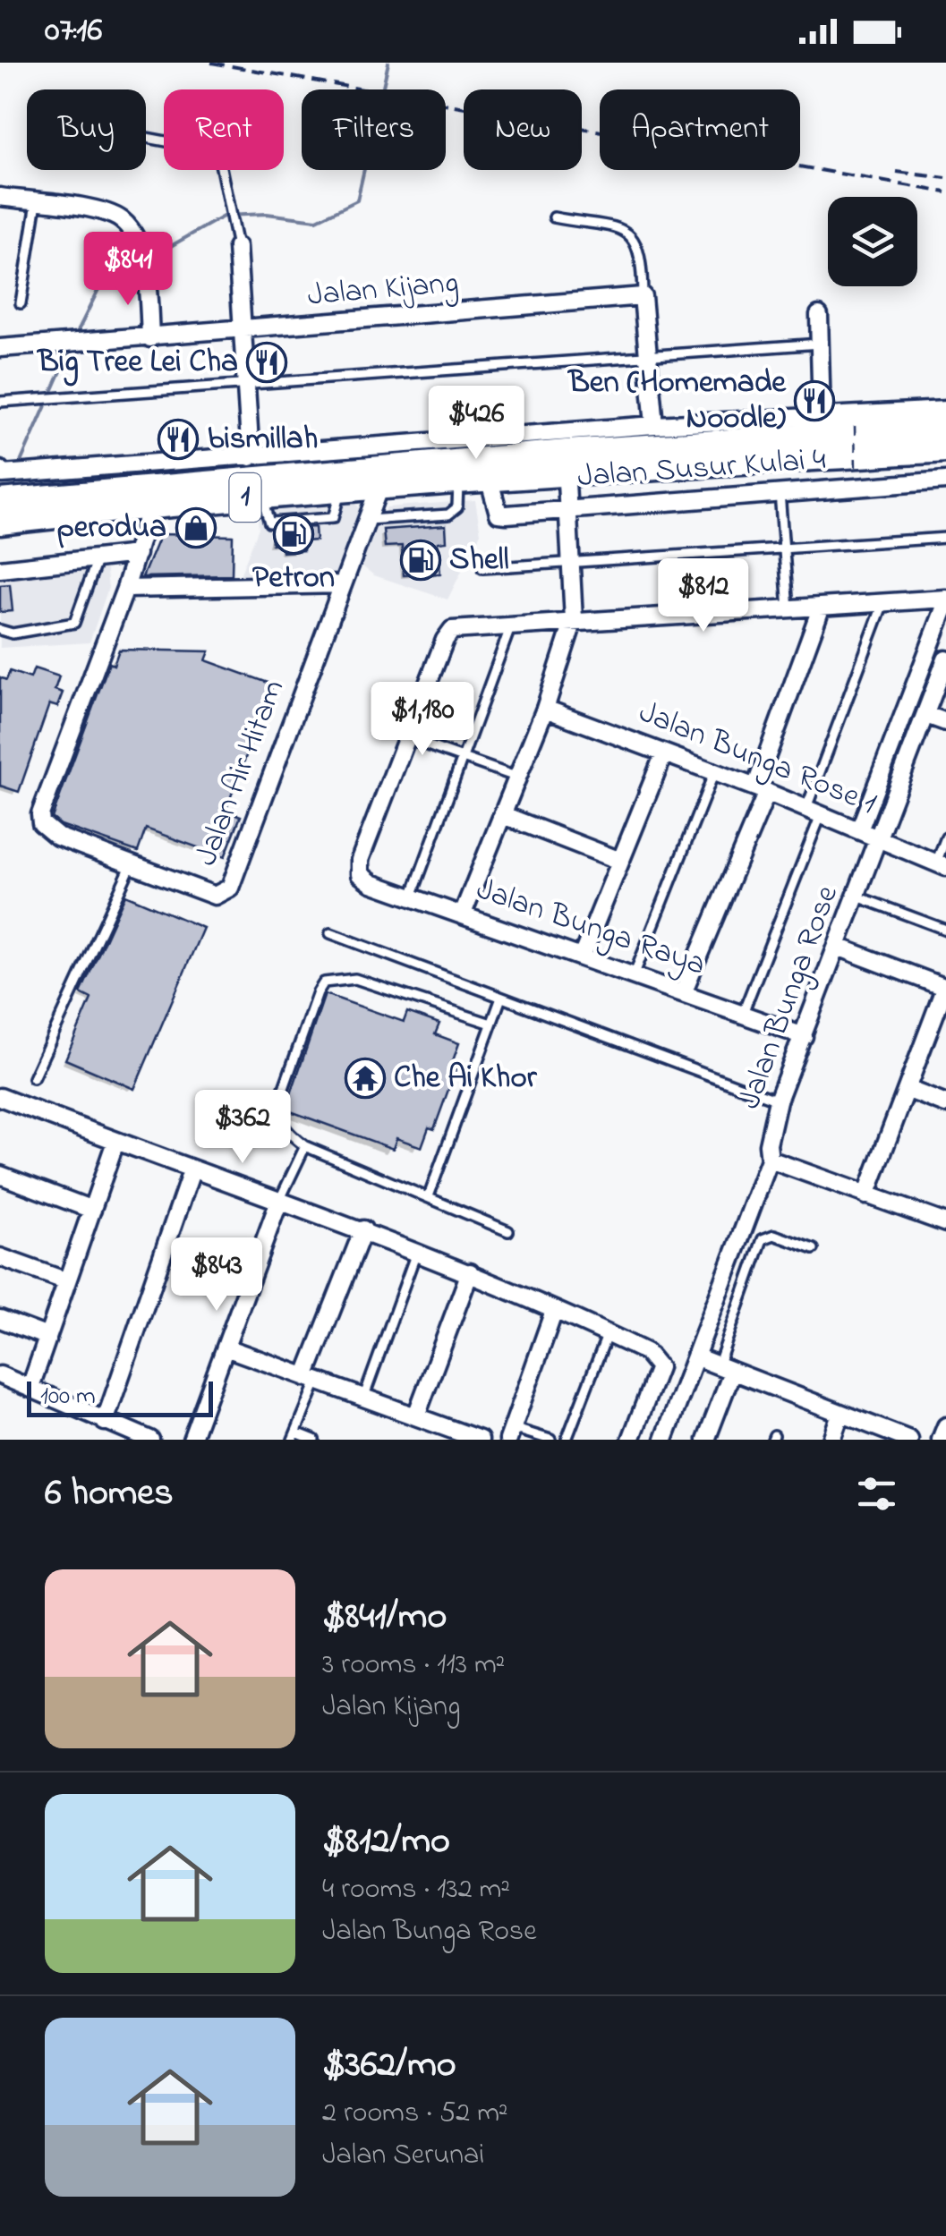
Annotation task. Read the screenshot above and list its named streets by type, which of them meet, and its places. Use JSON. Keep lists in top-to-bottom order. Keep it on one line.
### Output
{"streets":{"highway":["1"],"street":["Jalan Kijang","Jalan Susur Kulai 4","Jalan Bunga Rose 1","Jalan Air Hitam","Jalan Bunga Raya","Jalan Bunga Rose"]},"crossings":[["Jalan Susur Kulai 4","1"],["1","Jalan Air Hitam"],["Jalan Bunga Rose 1","Jalan Bunga Rose"],["Jalan Bunga Raya","Jalan Bunga Rose"]],"places":{"restaurant":["Big Tree Lei Cha","Ben (Homemade Noodle)","bismillah"],"shop":["perodua"],"fuel station":["Petron","Shell"],"temple":["Che Ai Khor"]},"scale_bar":"100 m","page":{"status":"07:16","chip":["Buy","Rent","Filters","New","Apartment"],"price":["$841","$426","$812","$1,180","$362","$843"],"scale":"100 m","heading":"6 homes","list":[{"name":"$841/mo","note":"3 rooms · 113 m² · Jalan Kijang"},{"name":"$812/mo","note":"4 rooms · 132 m² · Jalan Bunga Rose"},{"name":"$362/mo","note":"2 rooms · 52 m² · Jalan Serunai"}]}}
